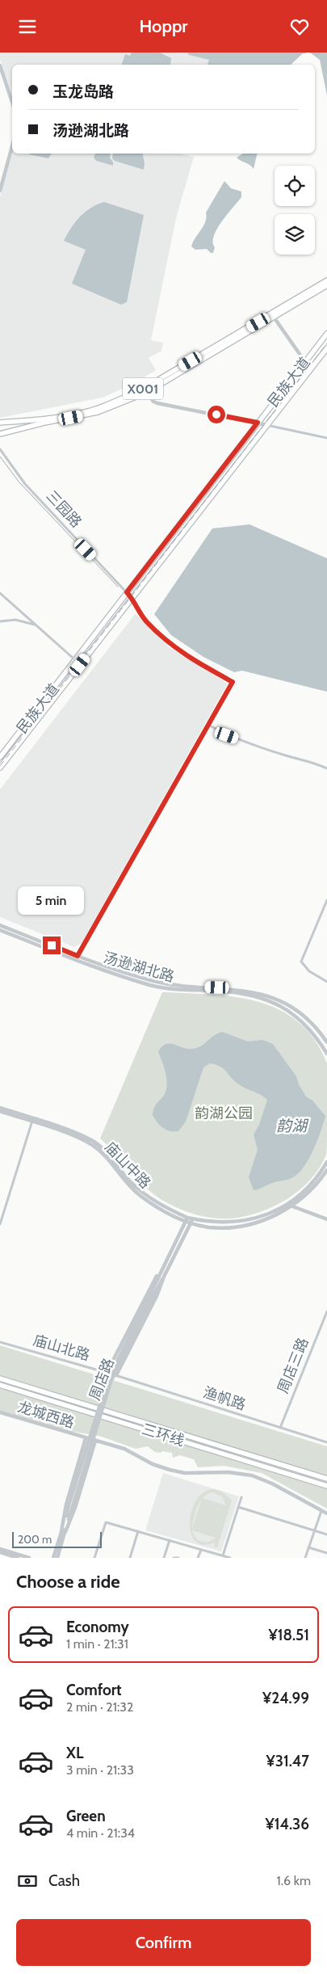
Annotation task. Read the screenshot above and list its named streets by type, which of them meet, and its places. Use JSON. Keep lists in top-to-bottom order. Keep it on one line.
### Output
{"streets":{"main road":["民族大道","X001","三环线"],"street":["三园路","汤逊湖北路","庙山中路","庙山北路","周店三路","周店路","渔帆路","龙城西路"]},"crossings":[["民族大道","三园路"],["庙山中路","周店路"],["庙山北路","渔帆路"],["周店三路","渔帆路"]],"water":["韵湖"],"parks":["韵湖公园"],"scale_bar":"200 m","page":{"header":"Hoppr","banner":["玉龙岛路","汤逊湖北路"],"bubble":"5 min","scale":"200 m","heading":"Choose a ride","list":[{"name":"Economy","note":"1 min · 21:31","value":"¥18.51"},{"name":"Comfort","note":"2 min · 21:32","value":"¥24.99"},{"name":"XL","note":"3 min · 21:33","value":"¥31.47"},{"name":"Green","note":"4 min · 21:34","value":"¥14.36"}],"pay":["Cash","1.6 km"],"buttons":"Confirm"}}
